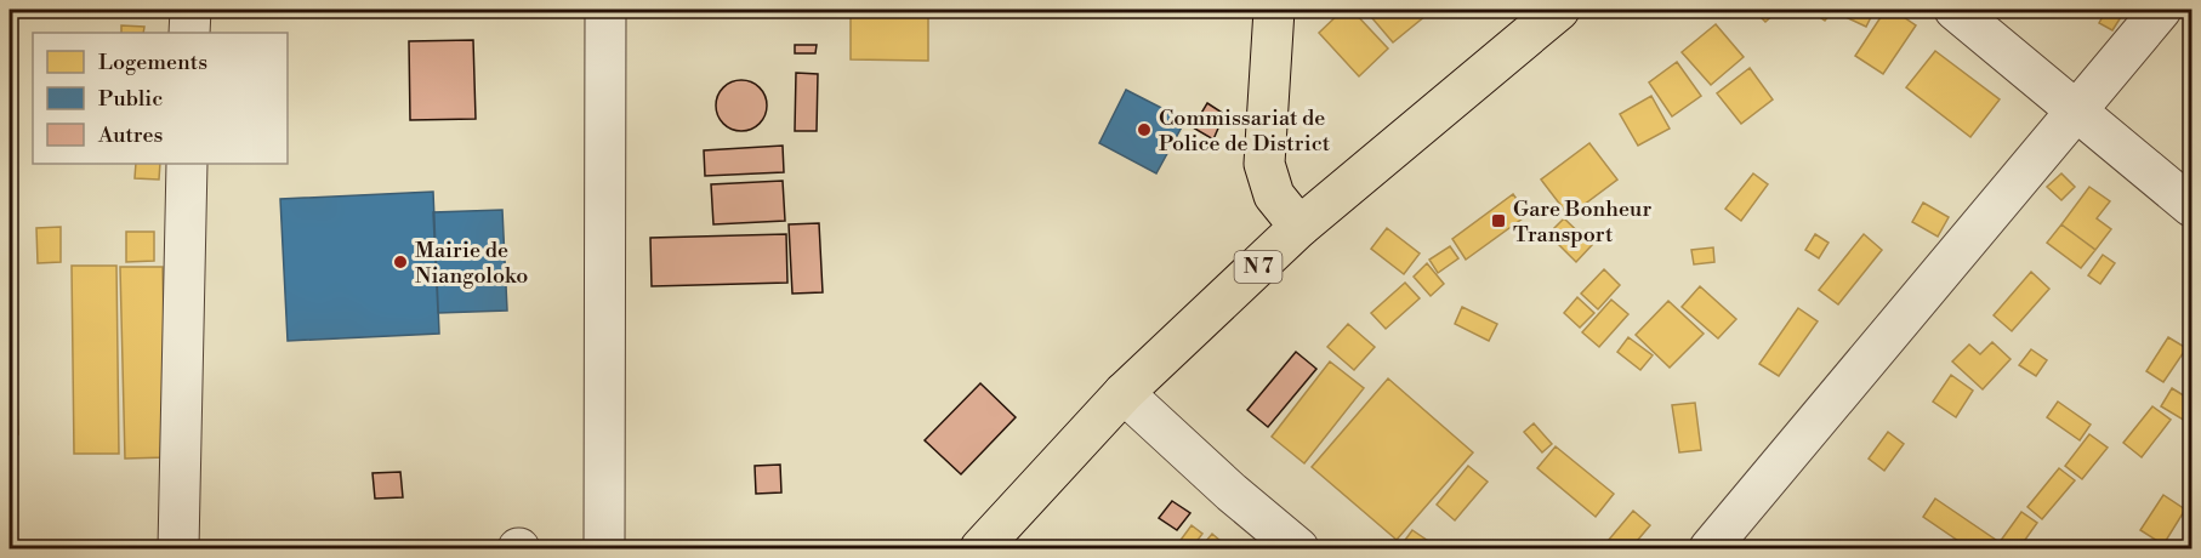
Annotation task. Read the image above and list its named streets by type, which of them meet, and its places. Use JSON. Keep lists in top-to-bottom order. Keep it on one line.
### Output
{"streets":{"main road":["N 7"]},"places":{"other":["Commissariat de Police de District","Mairie de Niangoloko"],"transit":["Gare Bonheur Transport"]},"legend":["Logements","Public","Autres"]}
